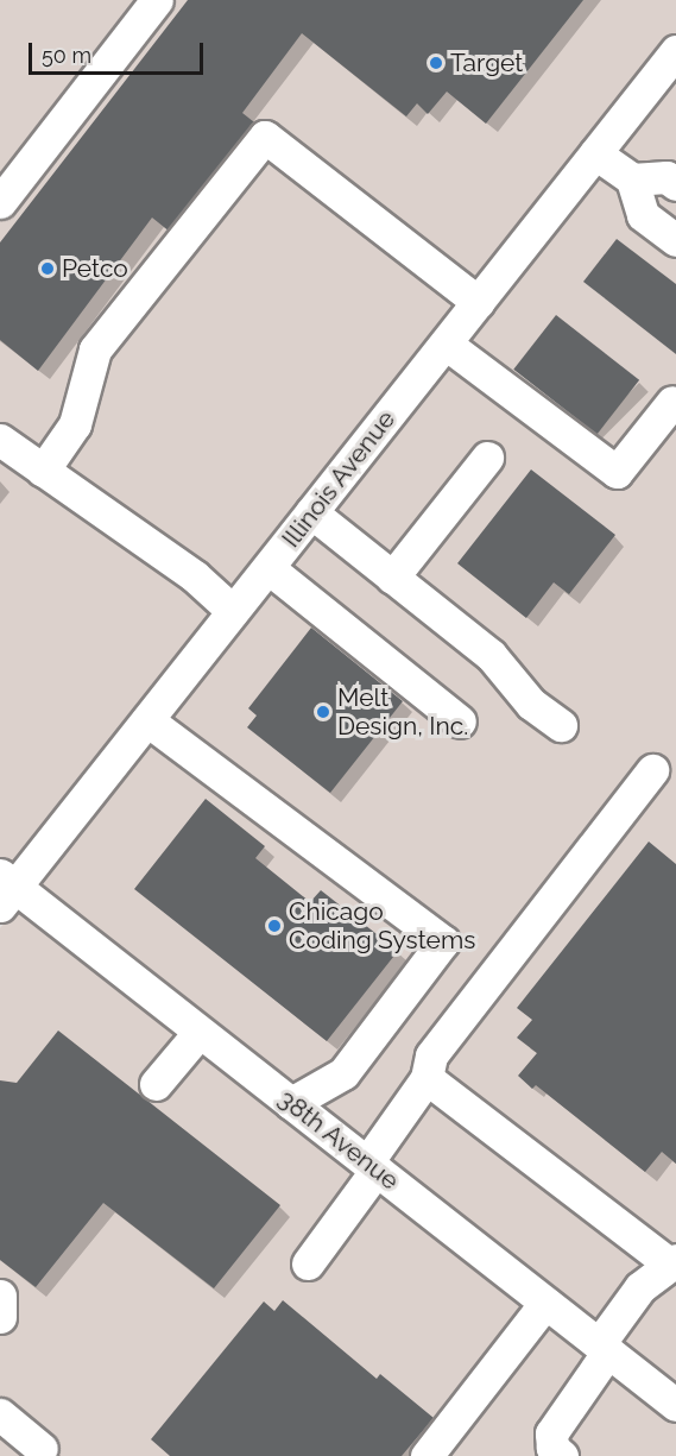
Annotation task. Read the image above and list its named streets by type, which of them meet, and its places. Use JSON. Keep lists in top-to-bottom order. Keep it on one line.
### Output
{"streets":{"street":["Illinois Avenue","38th Avenue"]},"crossings":[["Illinois Avenue","38th Avenue"]],"places":["Target","Petco","Melt Design, Inc.","Chicago Coding Systems"],"scale_bar":"50 m"}
